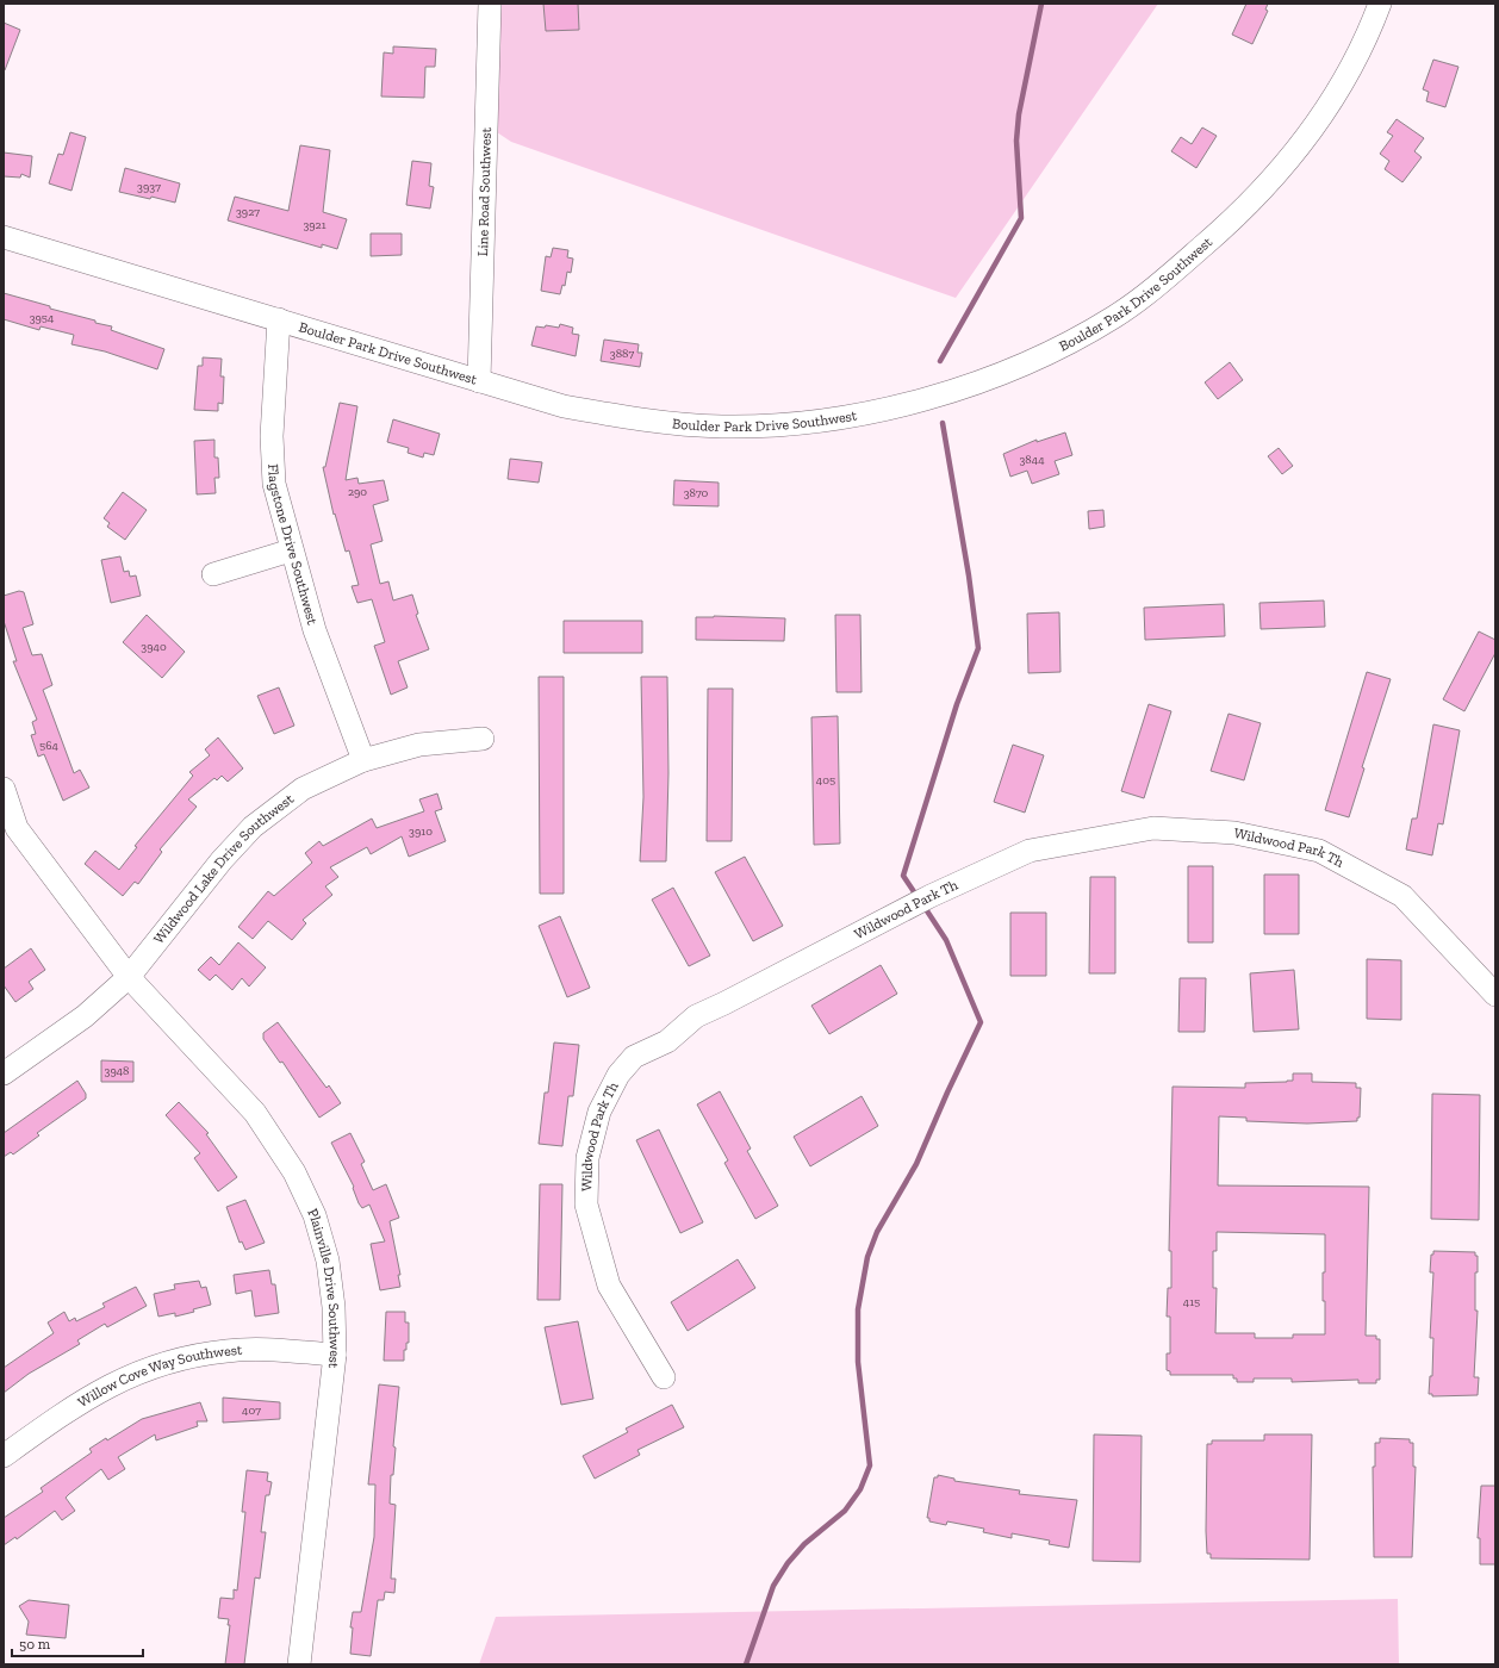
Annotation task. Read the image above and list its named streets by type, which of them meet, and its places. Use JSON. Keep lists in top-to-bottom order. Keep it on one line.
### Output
{"streets":{"street":["Line Road Southwest","Boulder Park Drive Southwest","Flagstone Drive Southwest","Wildwood Park Th","Wildwood Lake Drive Southwest","Plainville Drive Southwest","Willow Cove Way Southwest"]},"crossings":[["Line Road Southwest","Boulder Park Drive Southwest"],["Boulder Park Drive Southwest","Flagstone Drive Southwest"],["Flagstone Drive Southwest","Wildwood Lake Drive Southwest"],["Wildwood Lake Drive Southwest","Plainville Drive Southwest"],["Plainville Drive Southwest","Willow Cove Way Southwest"]],"house_numbers":["3937","3927","3921","3954","3887","3844","290","3870","3940","564","405","3910","3948","415","407"],"scale_bar":"50 m"}
